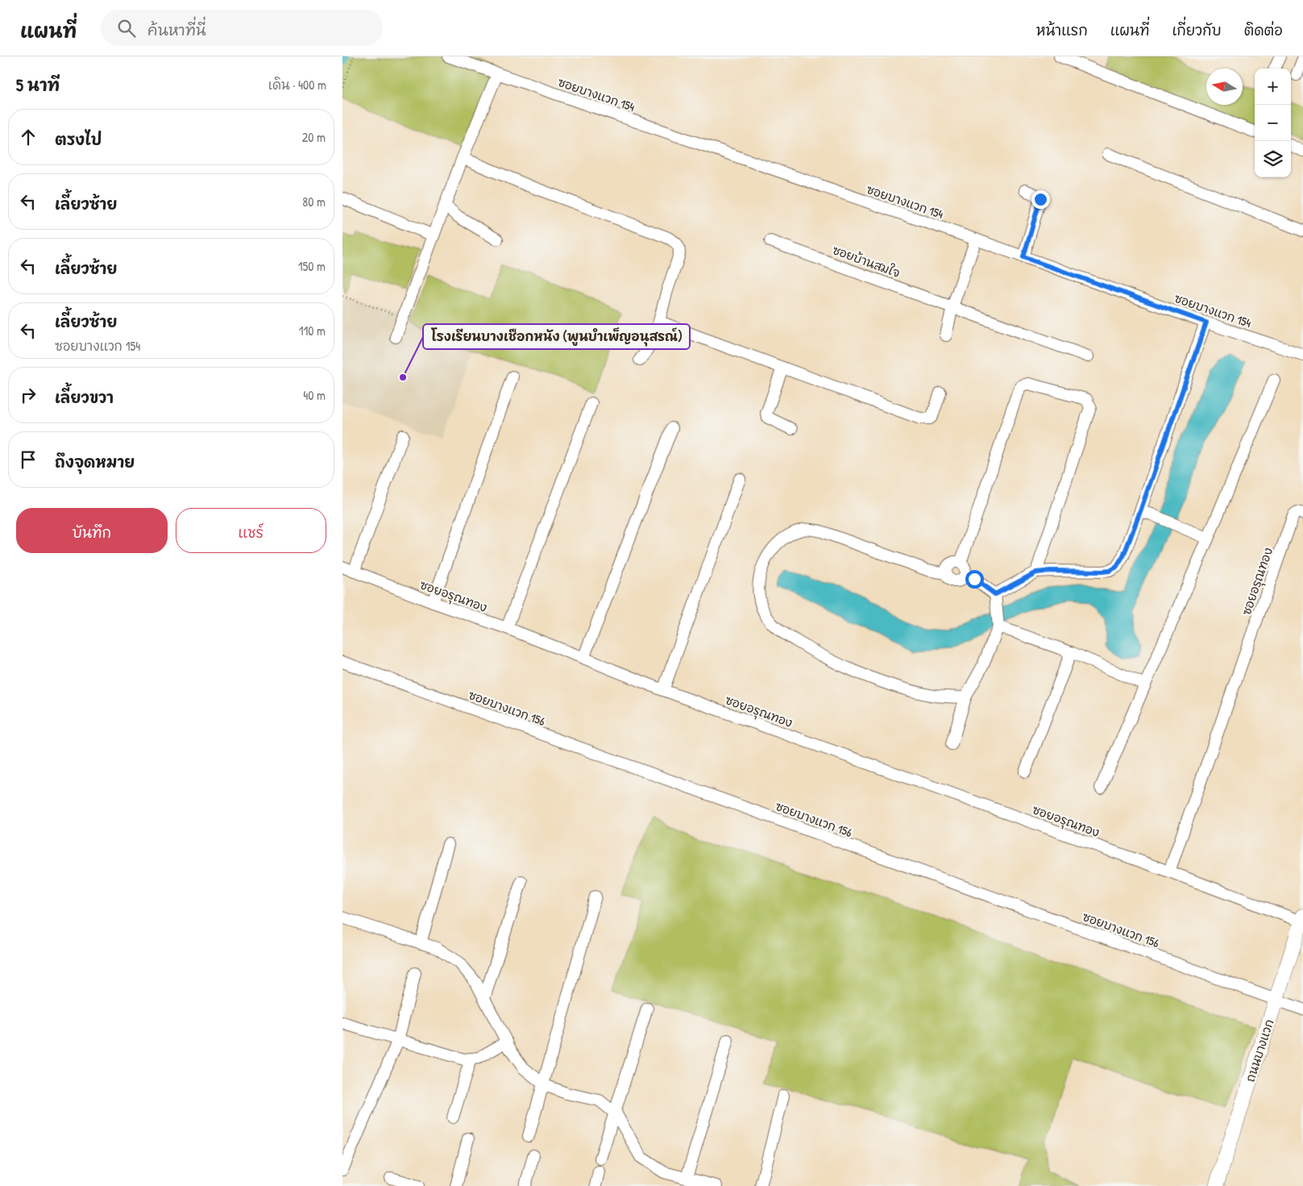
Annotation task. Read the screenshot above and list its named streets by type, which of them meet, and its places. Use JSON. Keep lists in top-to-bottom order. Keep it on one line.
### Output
{"streets":{"main road":["ถนนบางแวก"],"street":["ซอยบางแวก 154","ซอยบ้านสมใจ","ซอยอรุณทอง","ซอยบางแวก 156"]},"crossings":[["ซอยอรุณทอง","ถนนบางแวก"],["ซอยบางแวก 156","ถนนบางแวก"]],"places":["โรงเรียนบางเชือกหนัง (พูนบำเพ็ญอนุสรณ์)"],"north":"left","page":{"header":"แผนที่","search":"ค้นหาที่นี่","nav":["หน้าแรก","แผนที่","เกี่ยวกับ","ติดต่อ"],"heading":["5 นาที","เดิน · 400 m"],"map_buttons":["+","−"],"list":[["ตรงไป","20 m"],["เลี้ยวซ้าย","80 m"],["เลี้ยวซ้าย","150 m"],["เลี้ยวซ้าย","ซอยบางแวก 154","110 m"],["เลี้ยวขวา","40 m"],"ถึงจุดหมาย"],"buttons":["บันทึก","แชร์"]}}
